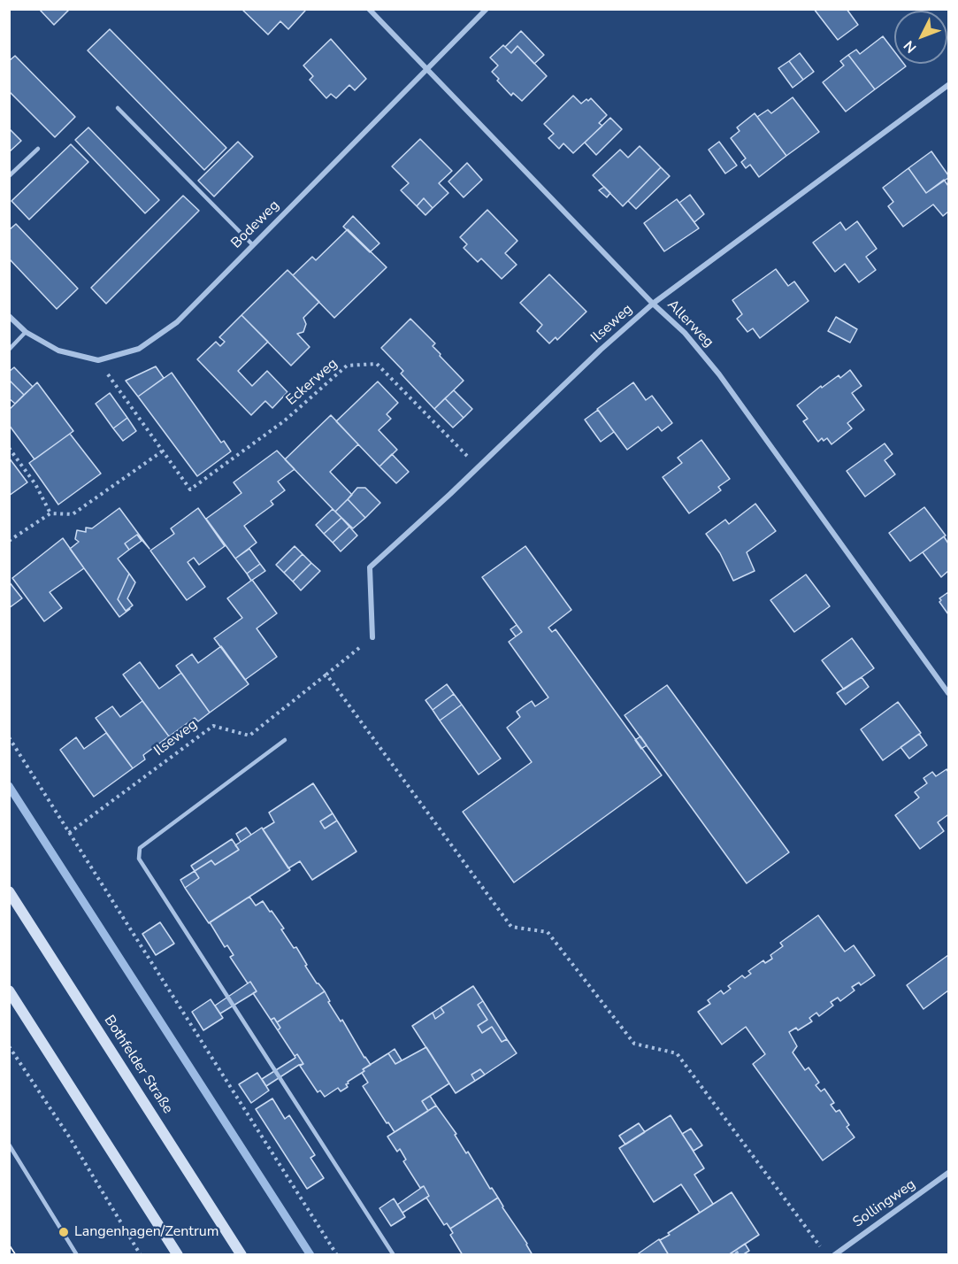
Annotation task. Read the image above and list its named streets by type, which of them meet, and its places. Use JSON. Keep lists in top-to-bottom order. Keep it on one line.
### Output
{"streets":{"main road":["Bothfelder Straße"],"street":["Bodeweg","Ilseweg","Allerweg","Sollingweg"],"path":["Eckerweg"]},"crossings":[["Bodeweg","Allerweg"],["Bodeweg","Eckerweg"],["Ilseweg","Allerweg"],["Ilseweg","Eckerweg"]],"places":["Langenhagen/Zentrum"],"north":"bottom left"}
